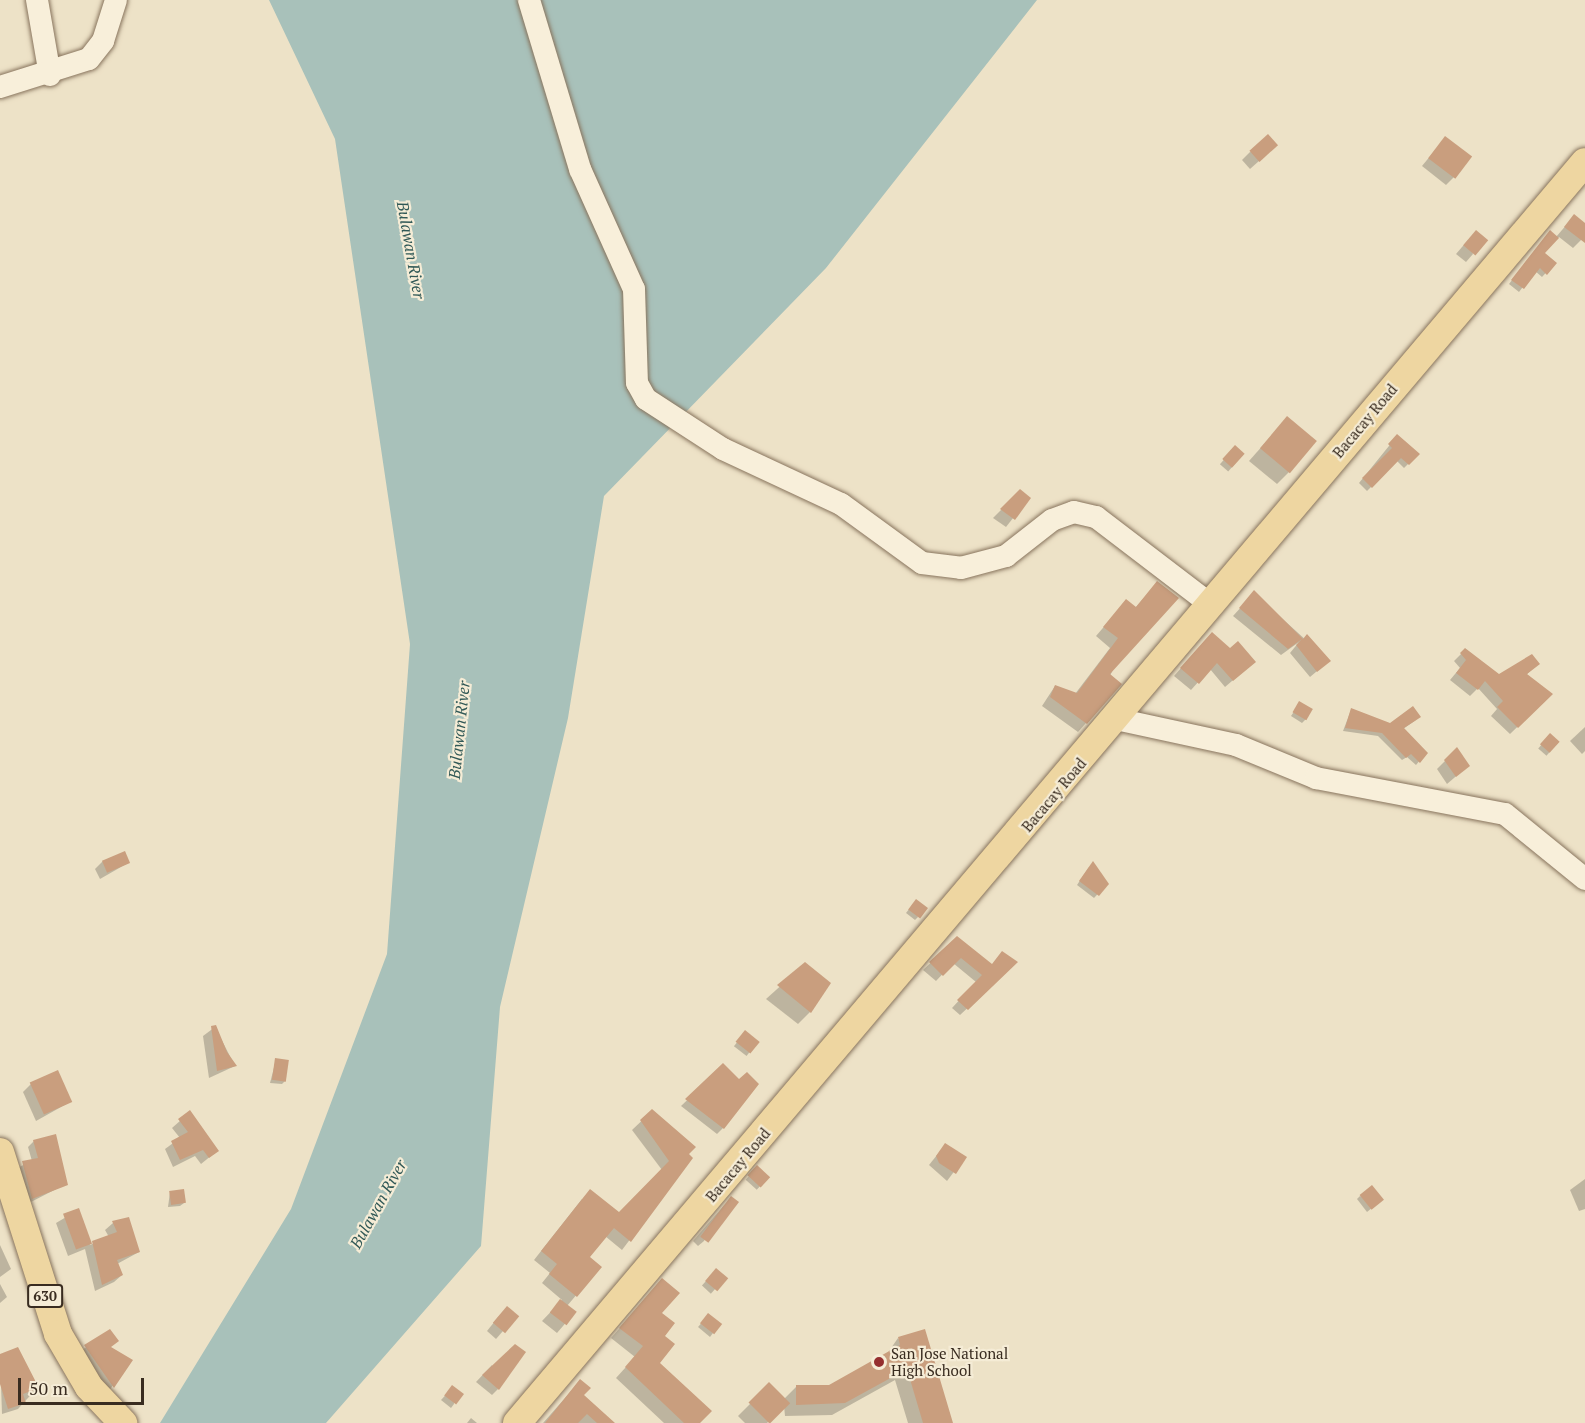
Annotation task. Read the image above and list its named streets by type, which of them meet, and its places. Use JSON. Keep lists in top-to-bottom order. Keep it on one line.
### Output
{"streets":{"main road":["Bacacay Road","630"]},"water":["Bulawan River"],"places":["San Jose National High School"],"scale_bar":"50 m"}
